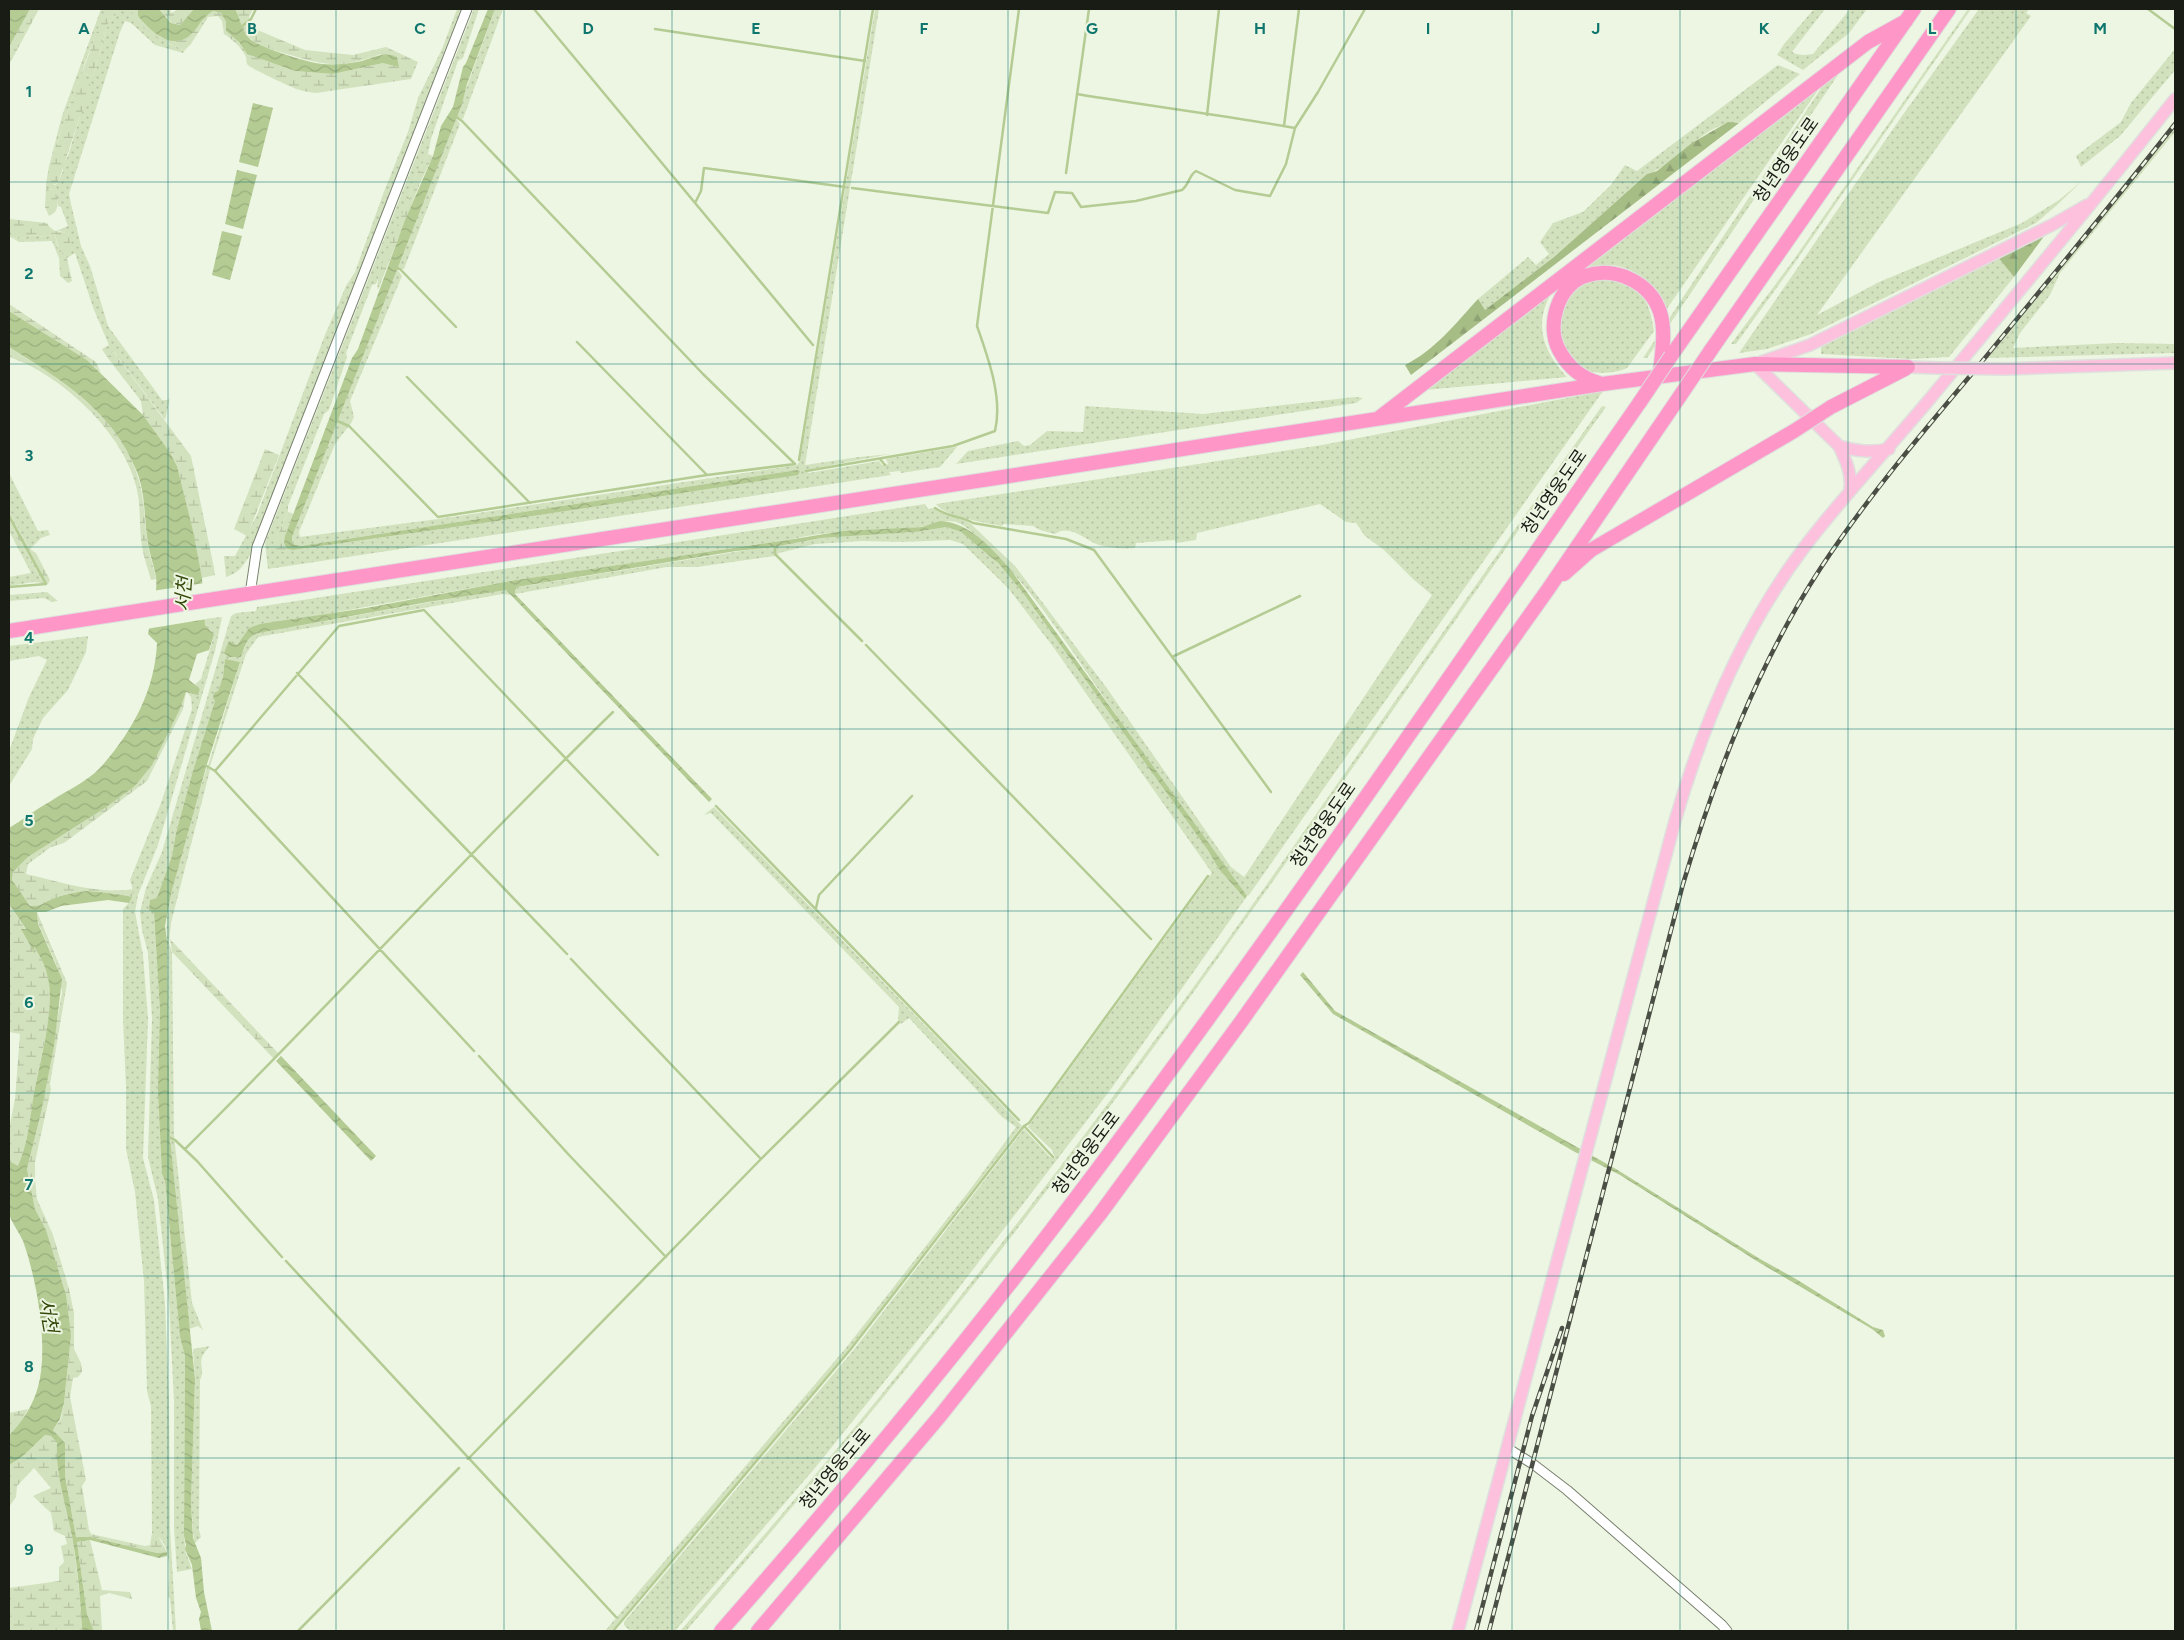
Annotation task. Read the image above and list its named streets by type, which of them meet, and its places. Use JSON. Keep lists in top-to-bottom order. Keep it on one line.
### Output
{"streets":{"highway":["청년영웅도로"]},"water":["서천"],"grid":{"columns":["A","B","C","D","E","F","G","H","I","J","K","L","M"],"rows":["1","2","3","4","5","6","7","8","9"]}}
